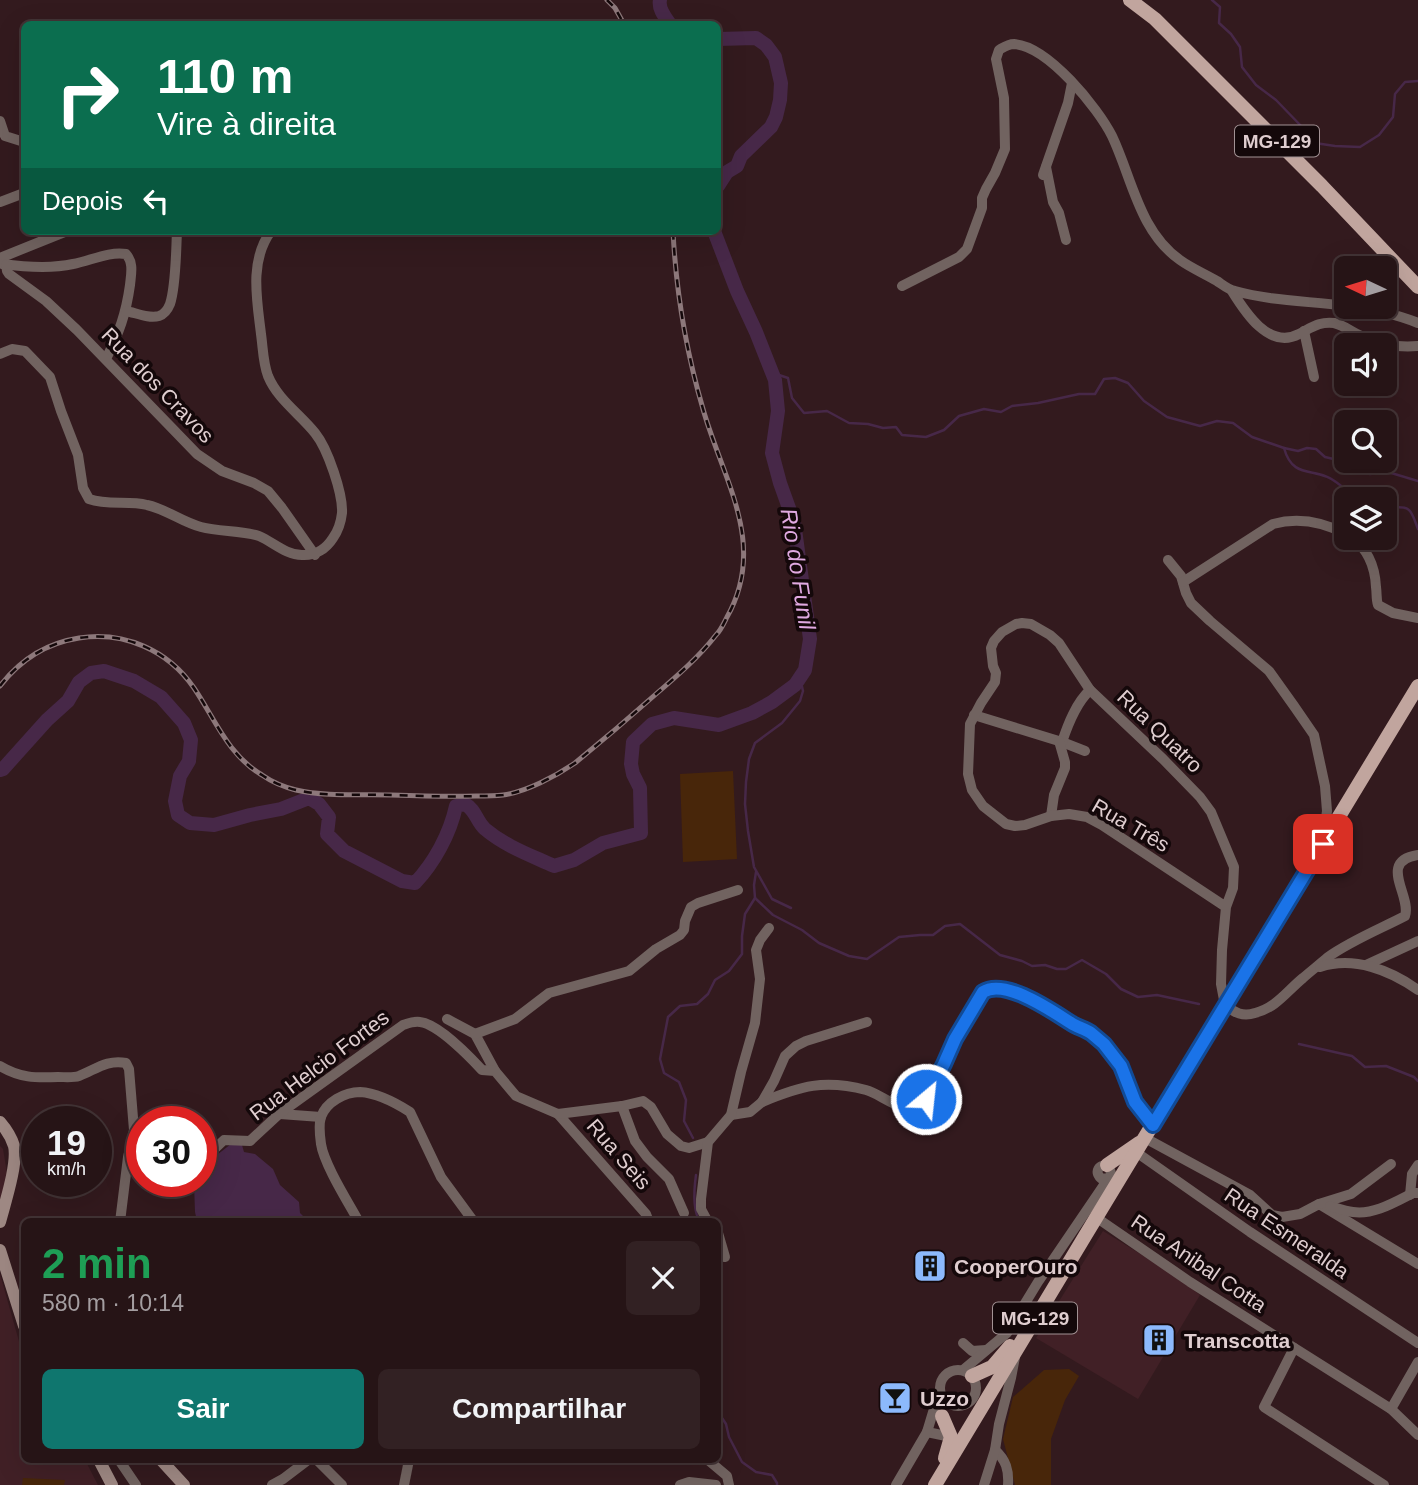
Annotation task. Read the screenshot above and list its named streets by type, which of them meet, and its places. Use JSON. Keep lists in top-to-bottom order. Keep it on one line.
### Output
{"streets":{"main road":["MG-129"],"street":["Rua dos Cravos","Rua Quatro","Rua Três","Rua Helcio Fortes","Rua Seis","Rua Esmeralda","Rua Anibal Cotta"]},"crossings":[["MG-129","Rua Quatro"],["MG-129","Rua Esmeralda"],["MG-129","Rua Anibal Cotta"],["Rua Quatro","Rua Três"],["Rua Helcio Fortes","Rua Seis"]],"water":["Rio do Funil"],"places":{"building":["CooperOuro","Transcotta"],"bar":["Uzzo"]},"north":"left","page":{"turn":["110 m","Vire à direita"],"then":"Depois","speed":"19 km/h","limit":"30","heading":["2 min","580 m · 10:14"],"buttons":["Sair","Compartilhar"]}}
